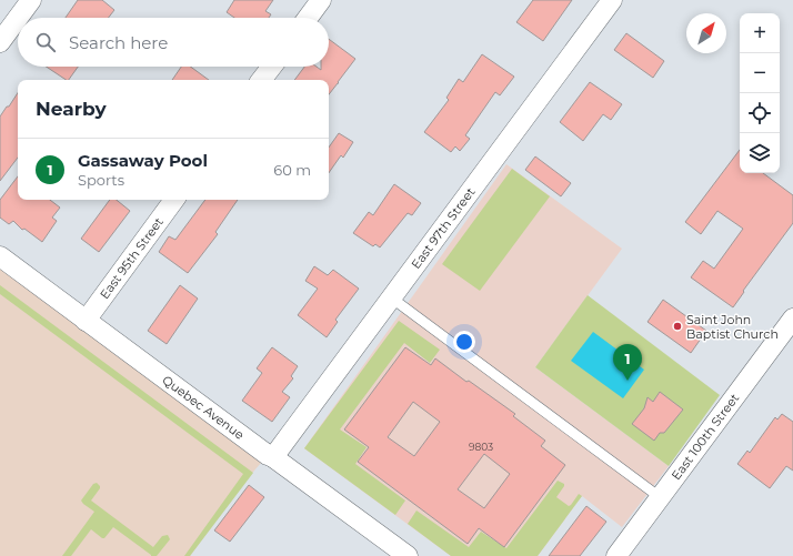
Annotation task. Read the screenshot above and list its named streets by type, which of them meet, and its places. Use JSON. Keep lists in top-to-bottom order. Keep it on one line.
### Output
{"streets":{"street":["East 97th Street","East 95th Street","Quebec Avenue","East 100th Street"]},"crossings":[["East 97th Street","Quebec Avenue"],["East 95th Street","Quebec Avenue"]],"places":["Saint John Baptist Church"],"house_numbers":["9803"],"north":"top right","page":{"map_buttons":["+","−"],"search":"Search here","heading":"Nearby","list":[{"mark":"1","name":"Gassaway Pool","note":"Sports","value":"60 m"}],"pins":"1"}}
